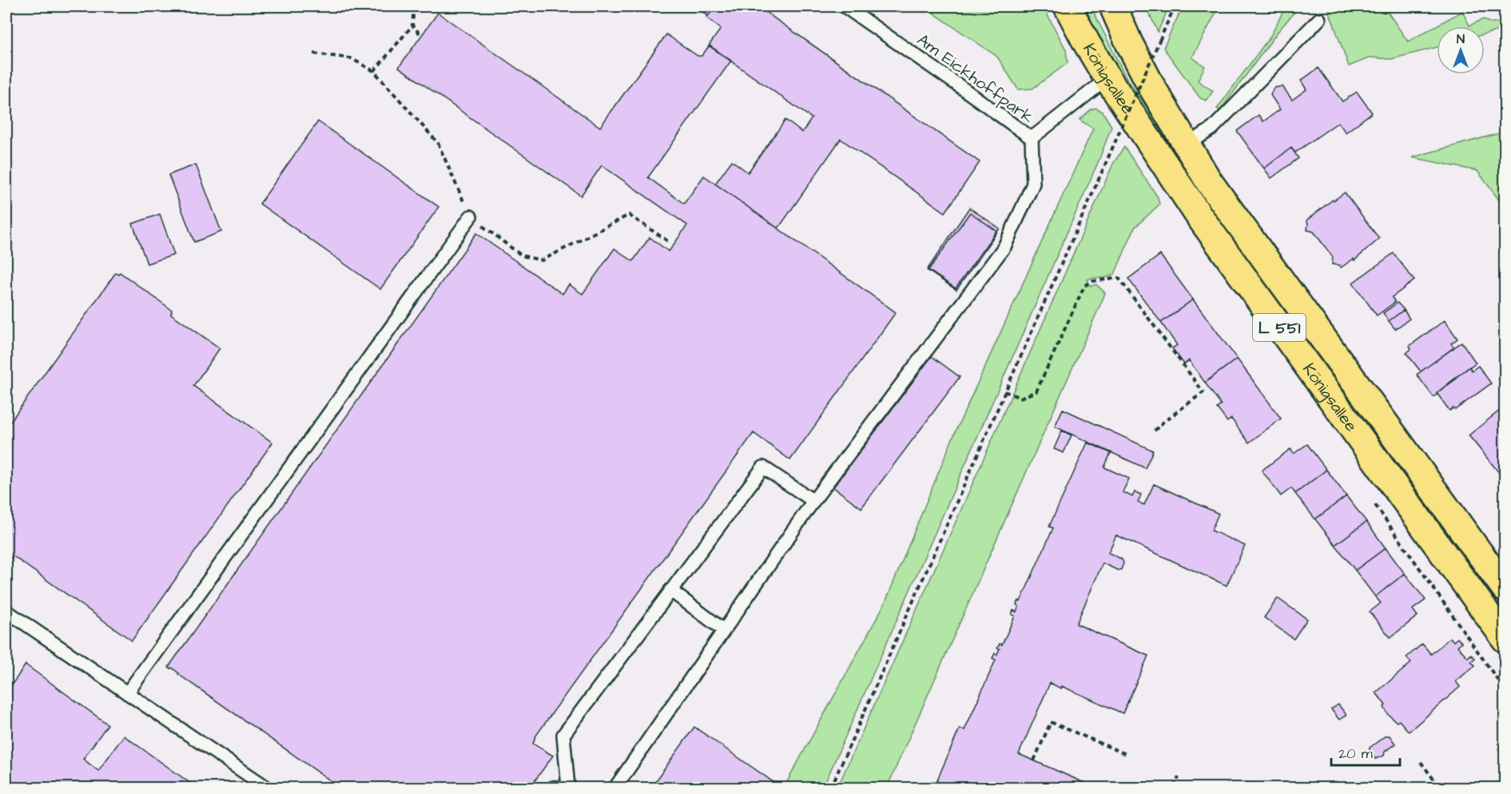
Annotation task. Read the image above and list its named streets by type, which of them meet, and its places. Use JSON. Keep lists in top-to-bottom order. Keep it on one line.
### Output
{"streets":{"main road":["Königsallee","L 551"],"lane":["Am Eickhoffpark"]},"crossings":[["Am Eickhoffpark","Königsallee"]],"scale_bar":"20 m","north":"top"}
